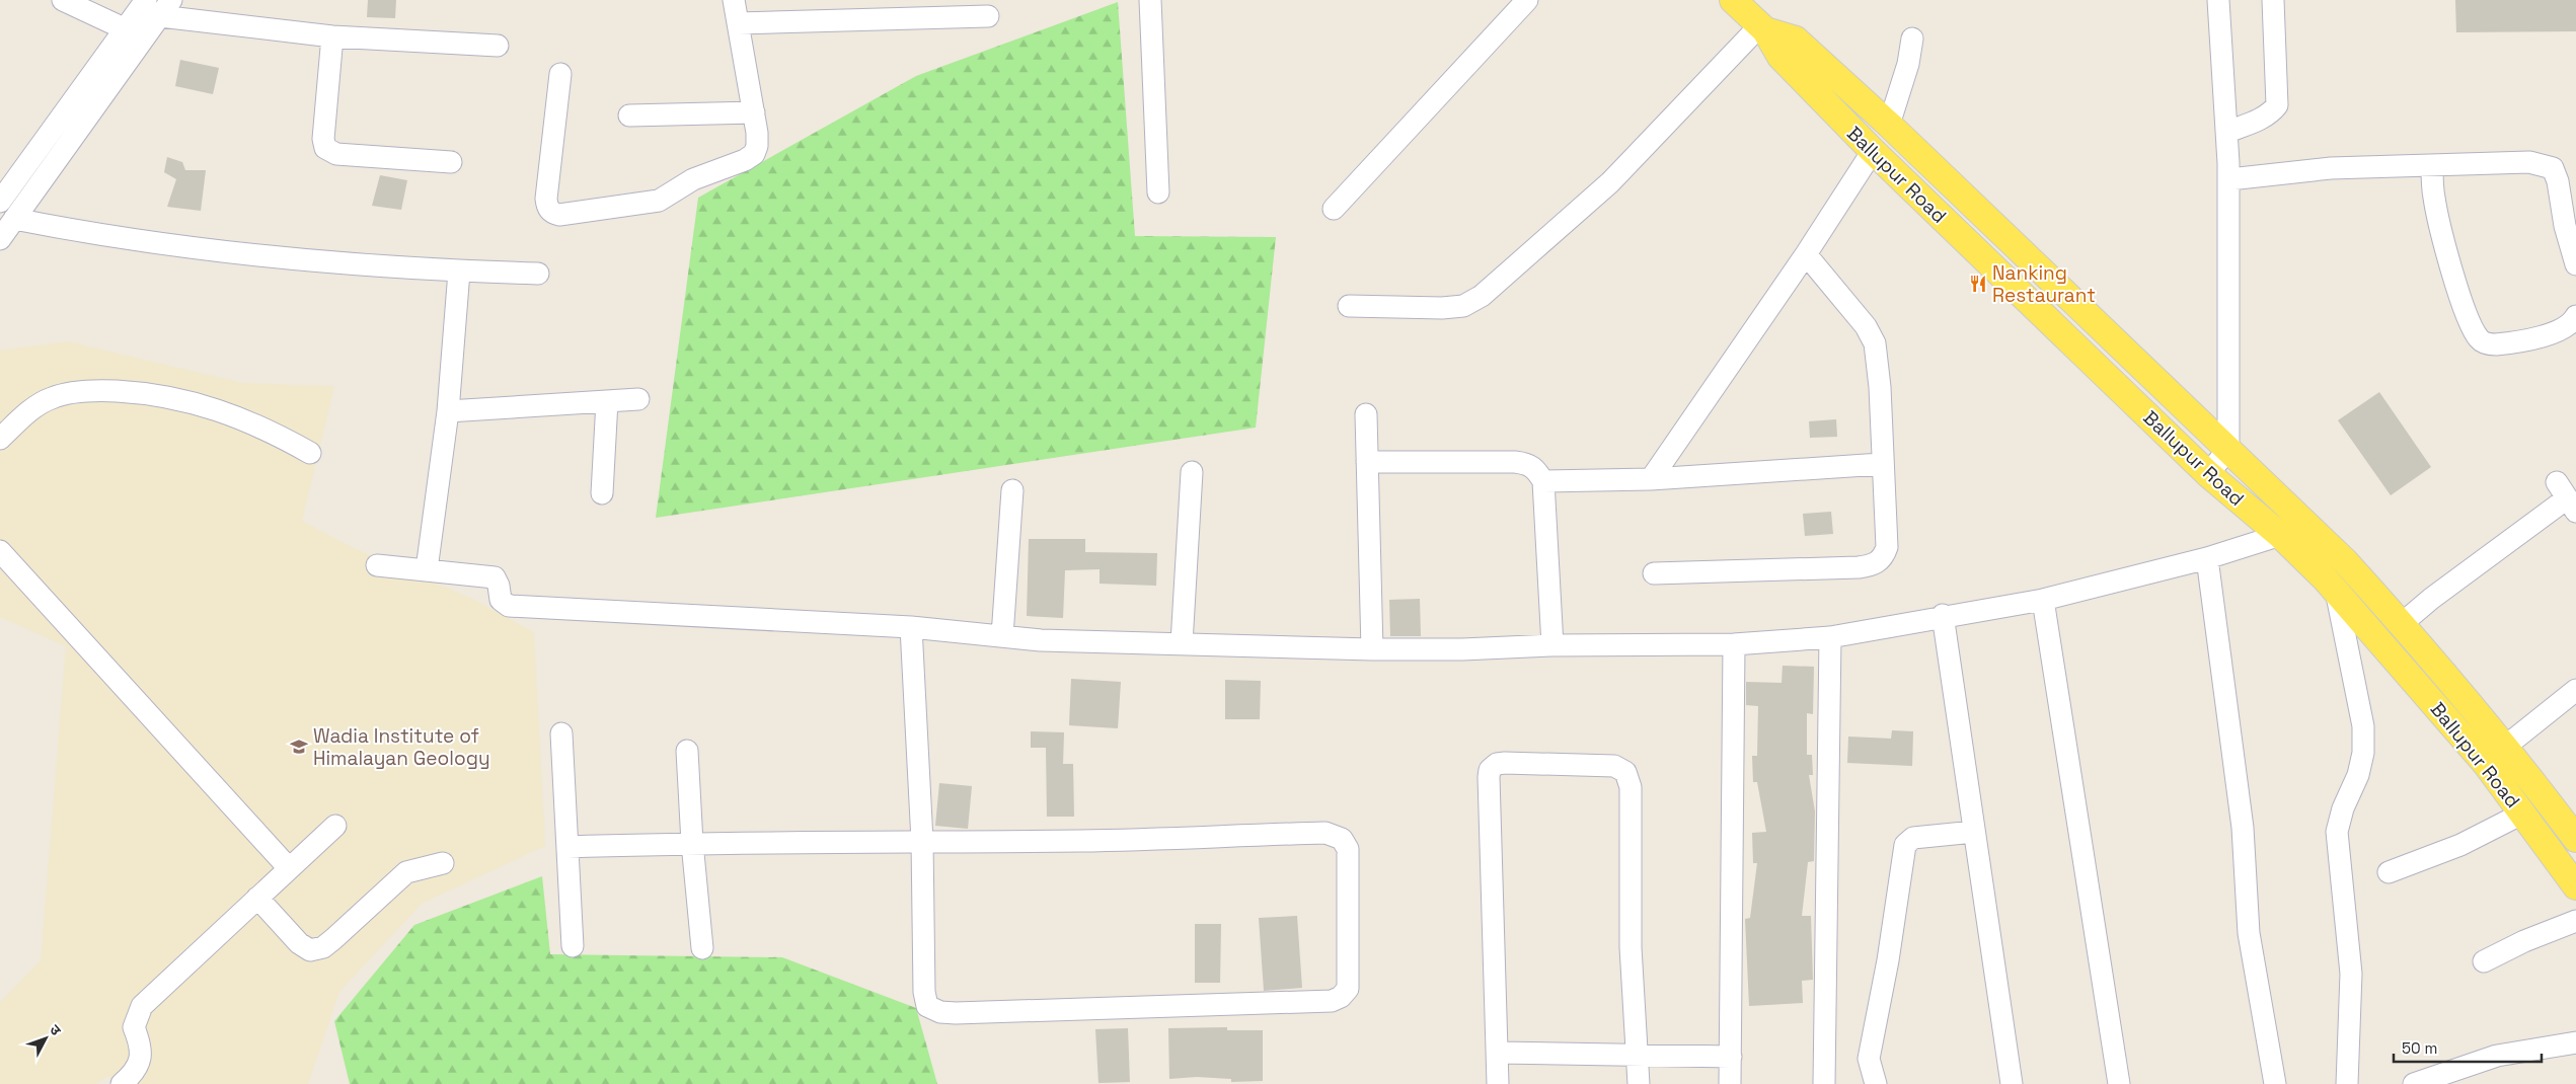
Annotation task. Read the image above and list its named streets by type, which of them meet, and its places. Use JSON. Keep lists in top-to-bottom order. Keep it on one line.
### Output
{"streets":{"main road":["Ballupur Road"]},"places":{"restaurant":["Nanking Restaurant"],"school or university":["Wadia Institute of Himalayan Geology"]},"scale_bar":"50 m","north":"top right"}
